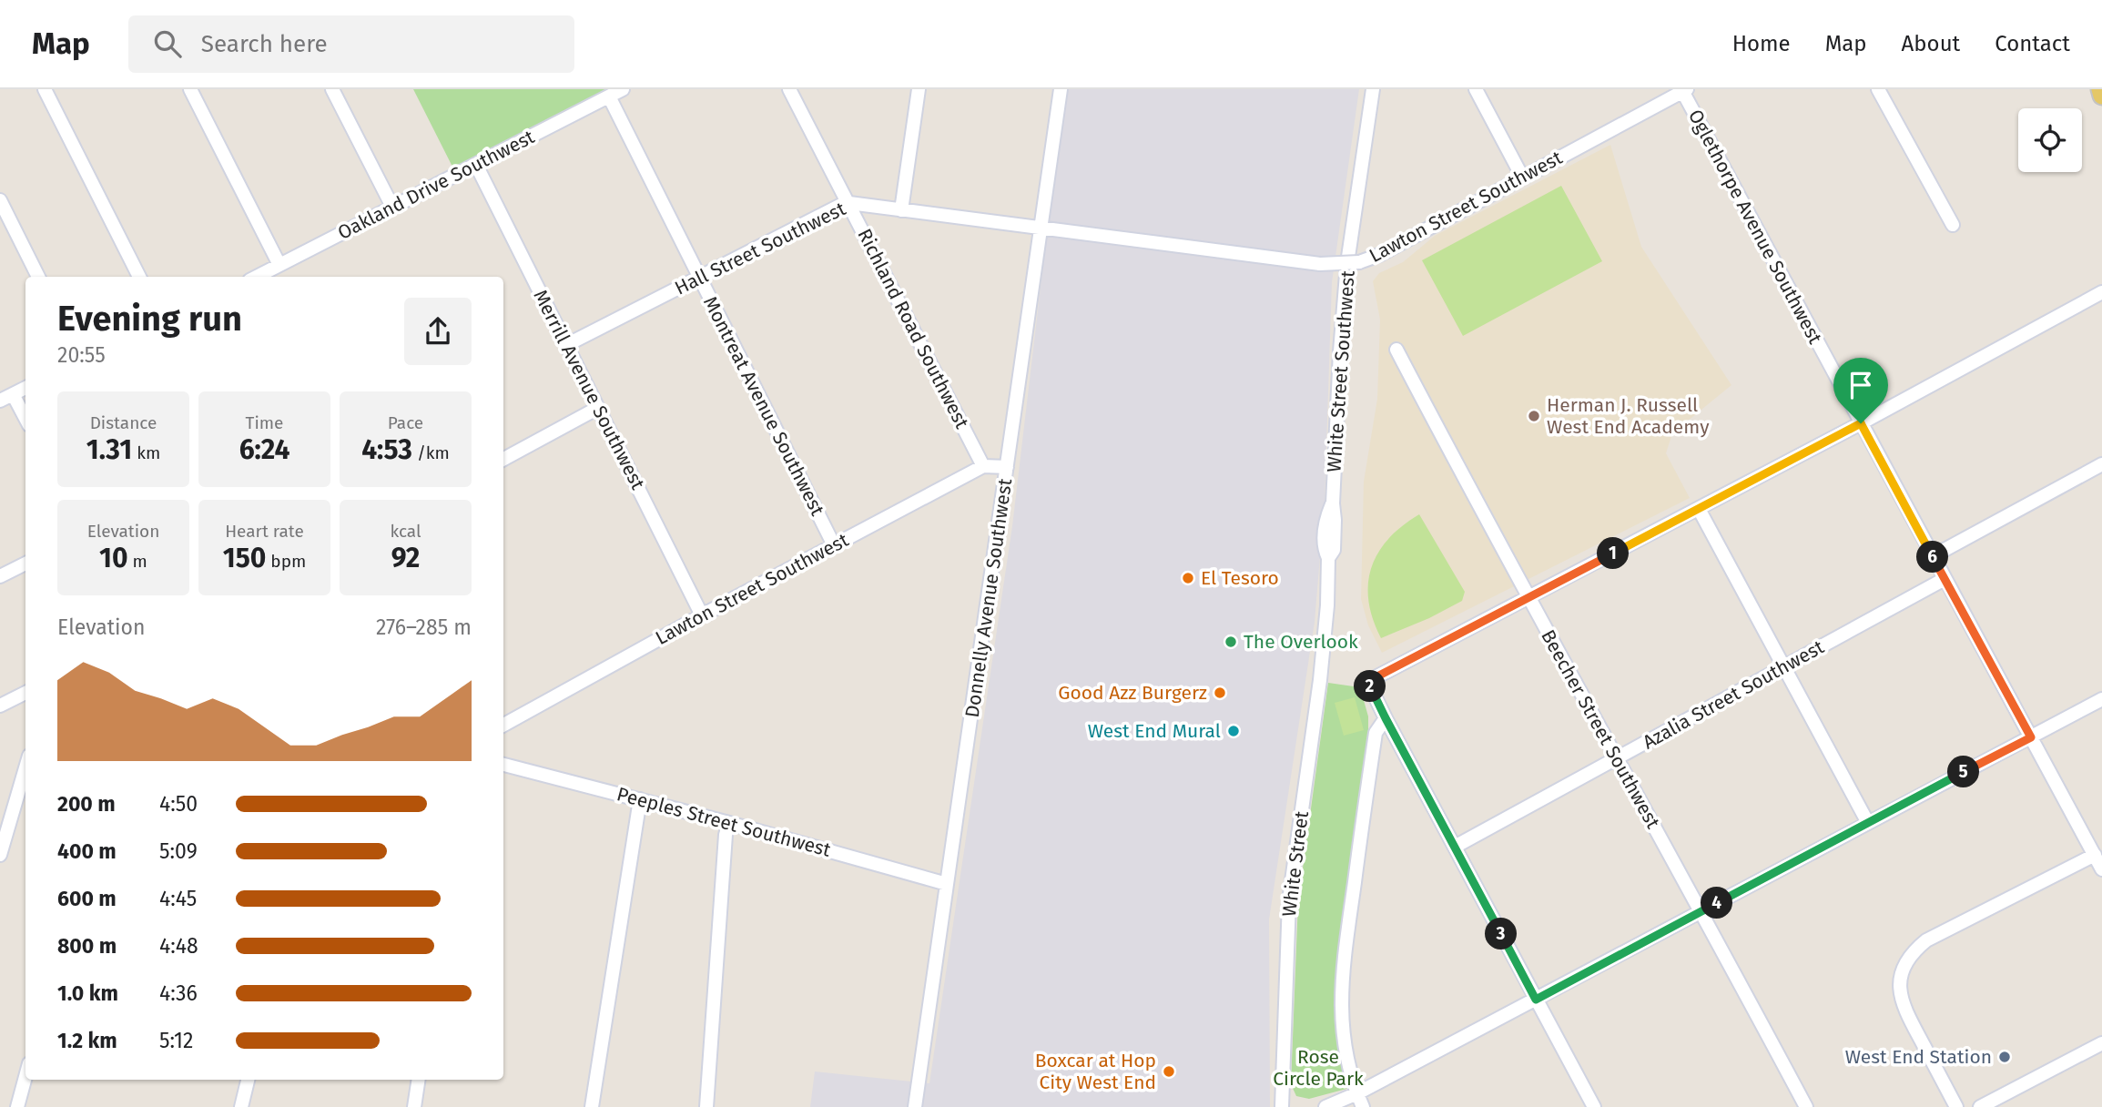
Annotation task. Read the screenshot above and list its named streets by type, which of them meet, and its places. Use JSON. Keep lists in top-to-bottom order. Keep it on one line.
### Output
{"streets":{"street":["Oakland Drive Southwest","Lawton Street Southwest","Oglethorpe Avenue Southwest","Hall Street Southwest","Richland Road Southwest","White Street Southwest","Merrill Avenue Southwest","Montreat Avenue Southwest","Donnelly Avenue Southwest","Azalia Street Southwest","Beecher Street Southwest","Peeples Street Southwest","White Street"]},"crossings":[["Oakland Drive Southwest","Merrill Avenue Southwest"],["Oakland Drive Southwest","Montreat Avenue Southwest"],["Lawton Street Southwest","Oglethorpe Avenue Southwest"],["Lawton Street Southwest","Hall Street Southwest"],["Lawton Street Southwest","Richland Road Southwest"],["Lawton Street Southwest","Merrill Avenue Southwest"],["Lawton Street Southwest","Montreat Avenue Southwest"],["Lawton Street Southwest","Donnelly Avenue Southwest"],["Oglethorpe Avenue Southwest","Azalia Street Southwest"],["Hall Street Southwest","Richland Road Southwest"],["Hall Street Southwest","Merrill Avenue Southwest"],["Hall Street Southwest","Montreat Avenue Southwest"],["Hall Street Southwest","Donnelly Avenue Southwest"],["White Street Southwest","White Street"],["Donnelly Avenue Southwest","Peeples Street Southwest"],["Azalia Street Southwest","Beecher Street Southwest"]],"parks":["Rose Circle Park"],"places":["Herman J. Russell West End Academy","El Tesoro","The Overlook","Good Azz Burgerz","West End Mural","West End Station","Boxcar at Hop City West End"],"page":{"header":"Map","search":"Search here","nav":["Home","Map","About","Contact"],"heading":["Evening run","20:55"],"stats":[["Distance","1.31 km"],["Time","6:24"],["Pace","4:53 /km"],["Elevation","10 m"],["Heart rate","150 bpm"],["kcal","92"]],"pins":["1","6","2","5","4","3"],"chart":["Elevation","276–285 m"],"list":[{"name":"200 m","note":"4:50"},{"name":"400 m","note":"5:09"},{"name":"600 m","note":"4:45"},{"name":"800 m","note":"4:48"},{"name":"1.0 km","note":"4:36"},{"name":"1.2 km","note":"5:12"}]}}
